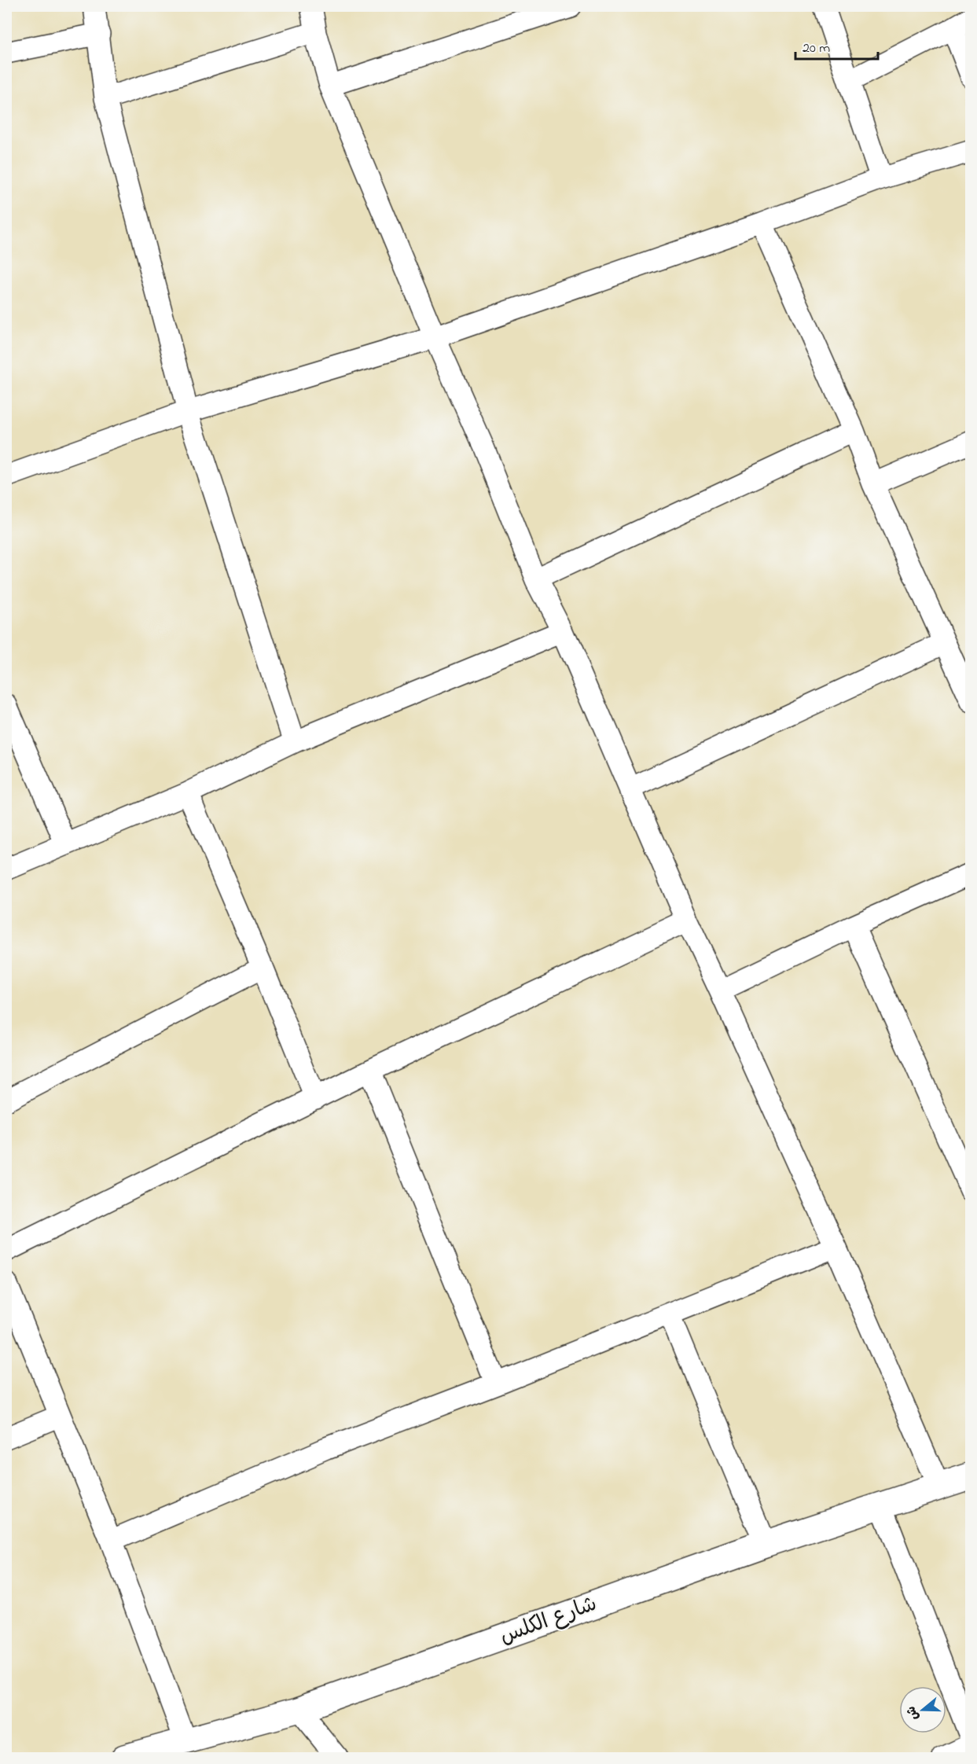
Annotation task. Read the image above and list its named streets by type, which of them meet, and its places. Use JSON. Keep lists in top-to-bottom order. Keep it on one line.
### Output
{"streets":{"street":["شارع الكلس"]},"scale_bar":"20 m","north":"left"}
